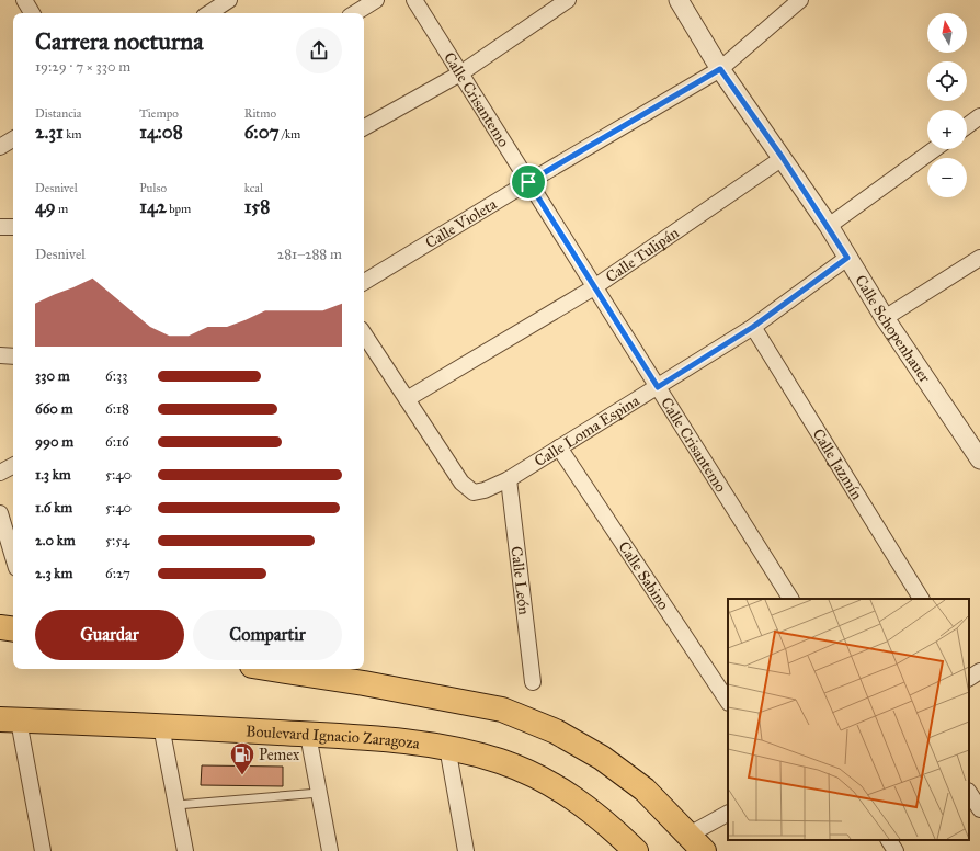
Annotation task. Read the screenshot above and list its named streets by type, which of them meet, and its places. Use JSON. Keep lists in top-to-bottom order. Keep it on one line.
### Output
{"streets":{"main road":["Boulevard Ignacio Zaragoza"],"street":["Calle Crisantemo","Calle Violeta","Calle Tulipán","Calle Schopenhauer","Calle Loma Espina","Calle Jazmín","Calle Sabino","Calle León"]},"crossings":[["Calle Crisantemo","Calle Violeta"],["Calle Crisantemo","Calle Tulipán"],["Calle Crisantemo","Calle Loma Espina"],["Calle Violeta","Calle Schopenhauer"],["Calle Tulipán","Calle Schopenhauer"],["Calle Tulipán","Calle Loma Espina"],["Calle Schopenhauer","Calle Loma Espina"],["Calle Loma Espina","Calle Jazmín"],["Calle Loma Espina","Calle Sabino"],["Calle Loma Espina","Calle León"]],"places":{"fuel station":["Pemex"]},"north":"top","page":{"map_buttons":["+","−"],"heading":["Carrera nocturna","19:29 · 7 × 330 m"],"stats":[["Distancia","2.31 km"],["Tiempo","14:08"],["Ritmo","6:07 /km"],["Desnivel","49 m"],["Pulso","142 bpm"],["kcal","158"]],"chart":["Desnivel","281–288 m"],"list":[{"name":"330 m","note":"6:33"},{"name":"660 m","note":"6:18"},{"name":"990 m","note":"6:16"},{"name":"1.3 km","note":"5:40"},{"name":"1.6 km","note":"5:40"},{"name":"2.0 km","note":"5:54"},{"name":"2.3 km","note":"6:27"}],"buttons":["Guardar","Compartir"]}}
